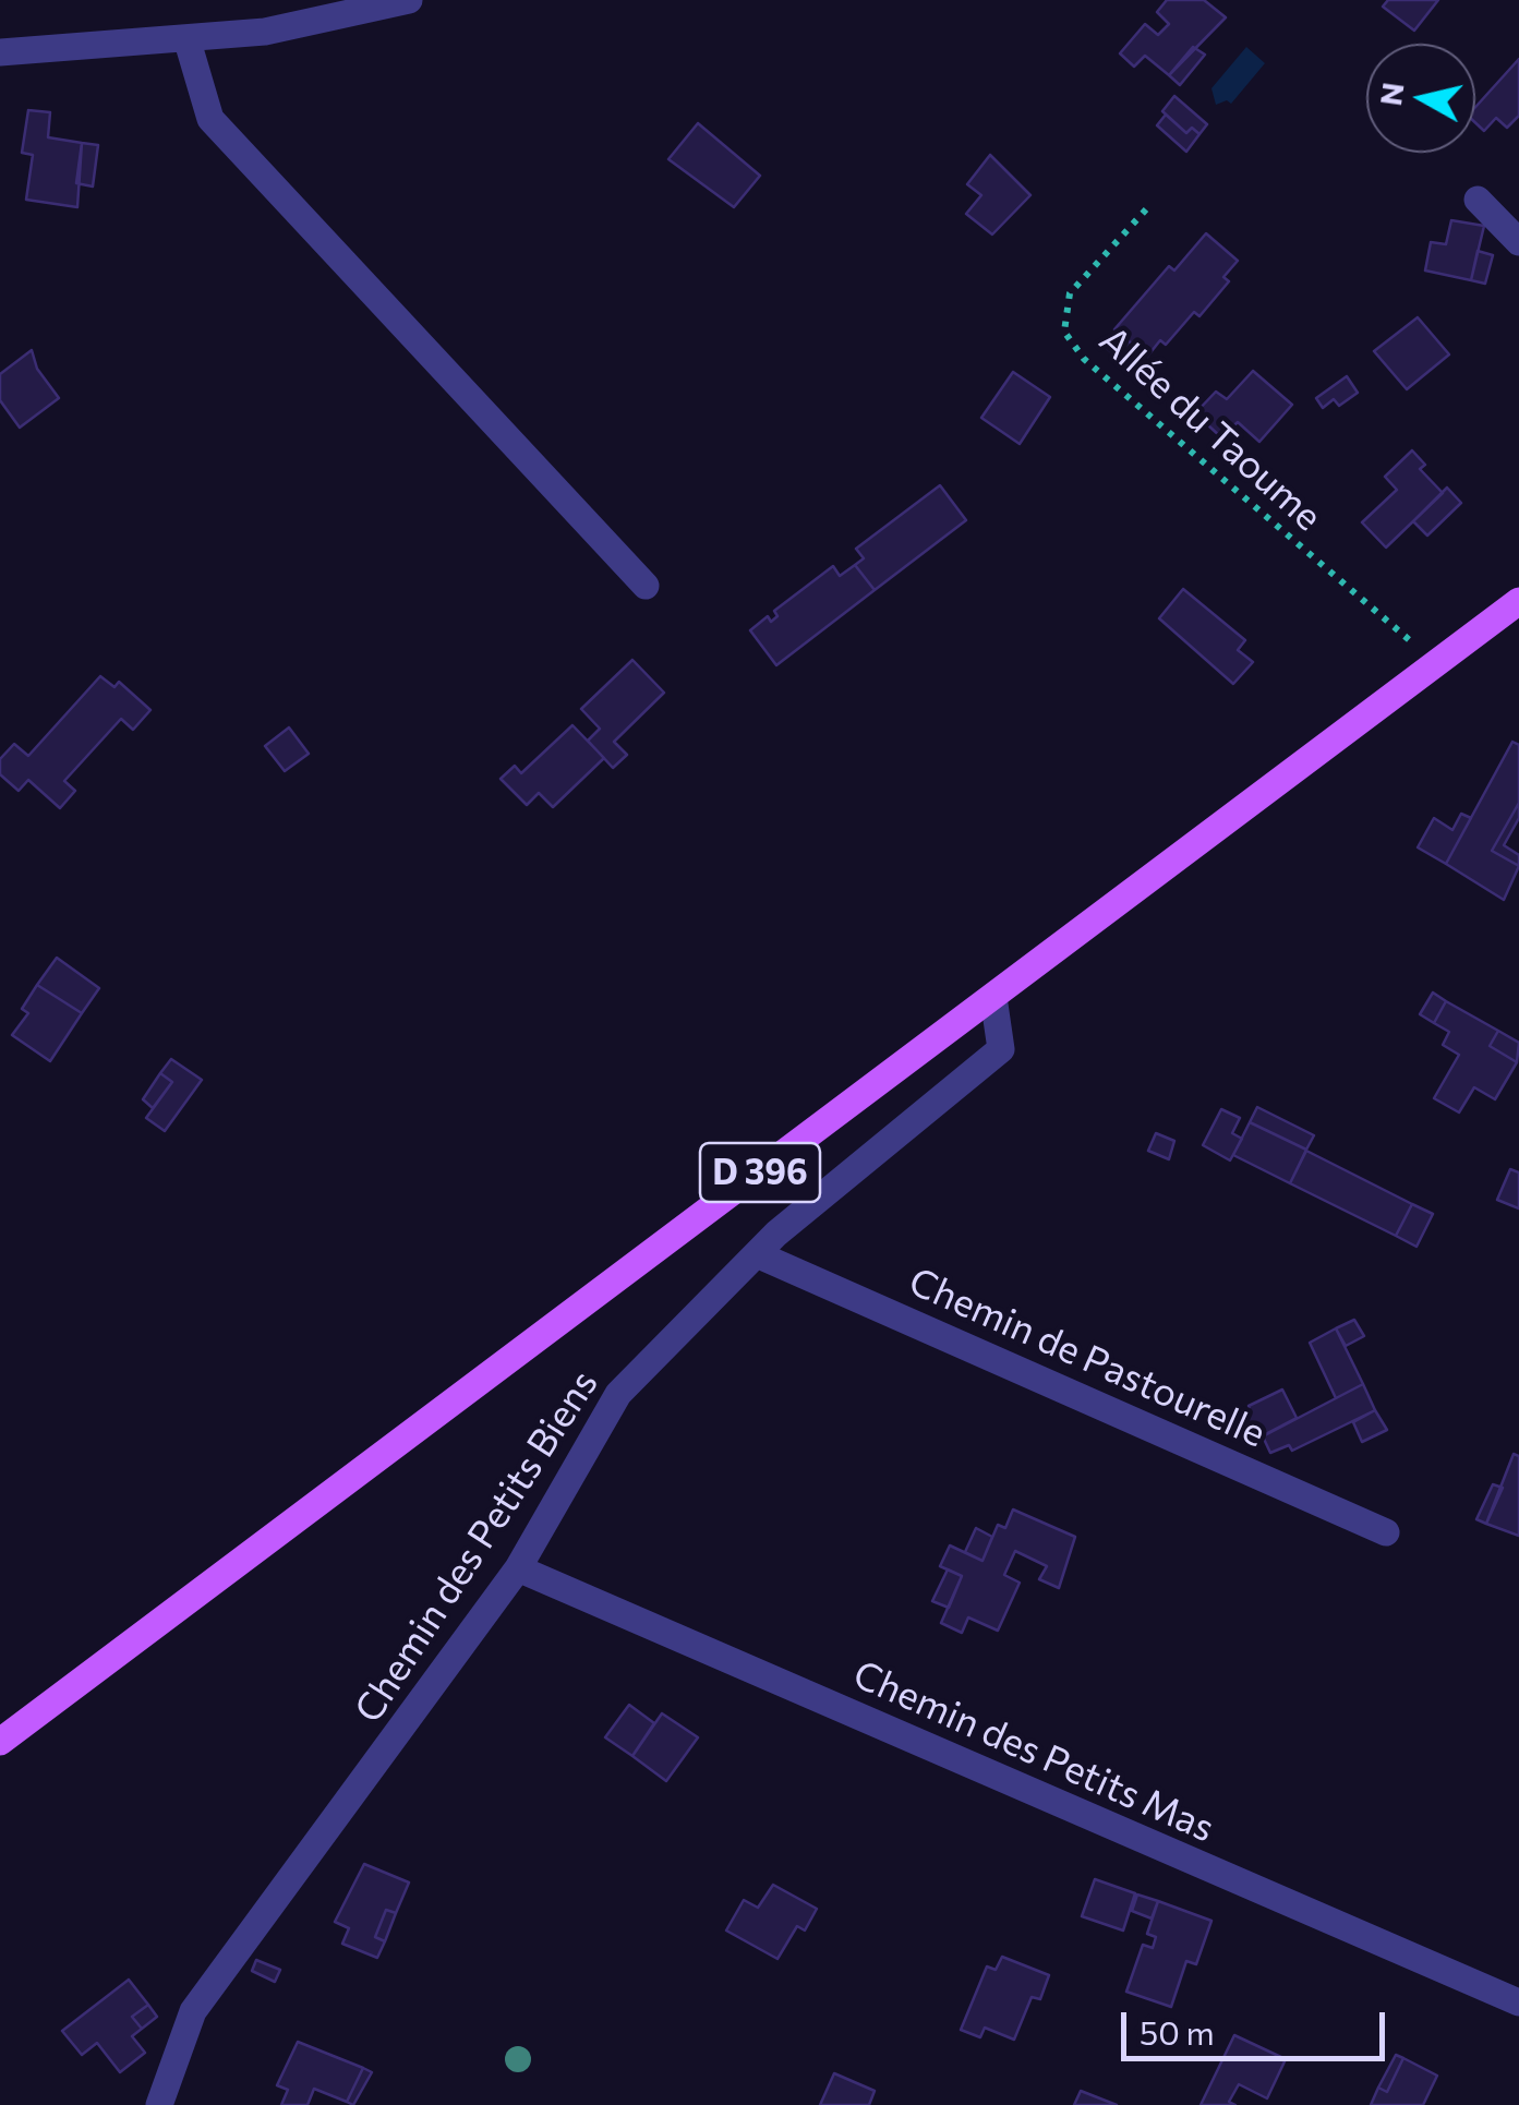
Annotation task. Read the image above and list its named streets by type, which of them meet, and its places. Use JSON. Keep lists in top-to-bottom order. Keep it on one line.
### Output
{"streets":{"main road":["D 396"],"street":["Chemin de Pastourelle","Chemin des Petits Biens","Chemin des Petits Mas"],"path":["Allée du Taoume"]},"crossings":[["Allée du Taoume","D 396"],["D 396","Chemin des Petits Biens"],["Chemin de Pastourelle","Chemin des Petits Biens"],["Chemin des Petits Biens","Chemin des Petits Mas"]],"scale_bar":"50 m","north":"left"}
